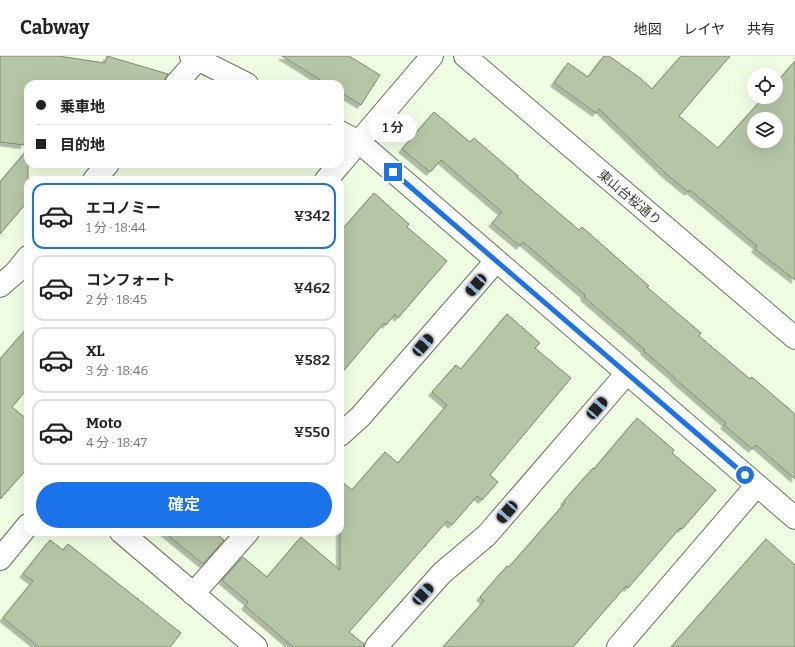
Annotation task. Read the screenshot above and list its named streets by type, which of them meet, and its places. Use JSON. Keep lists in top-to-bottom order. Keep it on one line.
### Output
{"streets":{"street":["東山台桜通り"]},"page":{"header":"Cabway","nav":["地図","レイヤ","共有"],"banner":["乗車地","目的地"],"bubble":"1 分","list":[{"name":"エコノミー","note":"1 分 · 18:44","value":"¥342"},{"name":"コンフォート","note":"2 分 · 18:45","value":"¥462"},{"name":"XL","note":"3 分 · 18:46","value":"¥582"},{"name":"Moto","note":"4 分 · 18:47","value":"¥550"}],"buttons":"確定"}}
